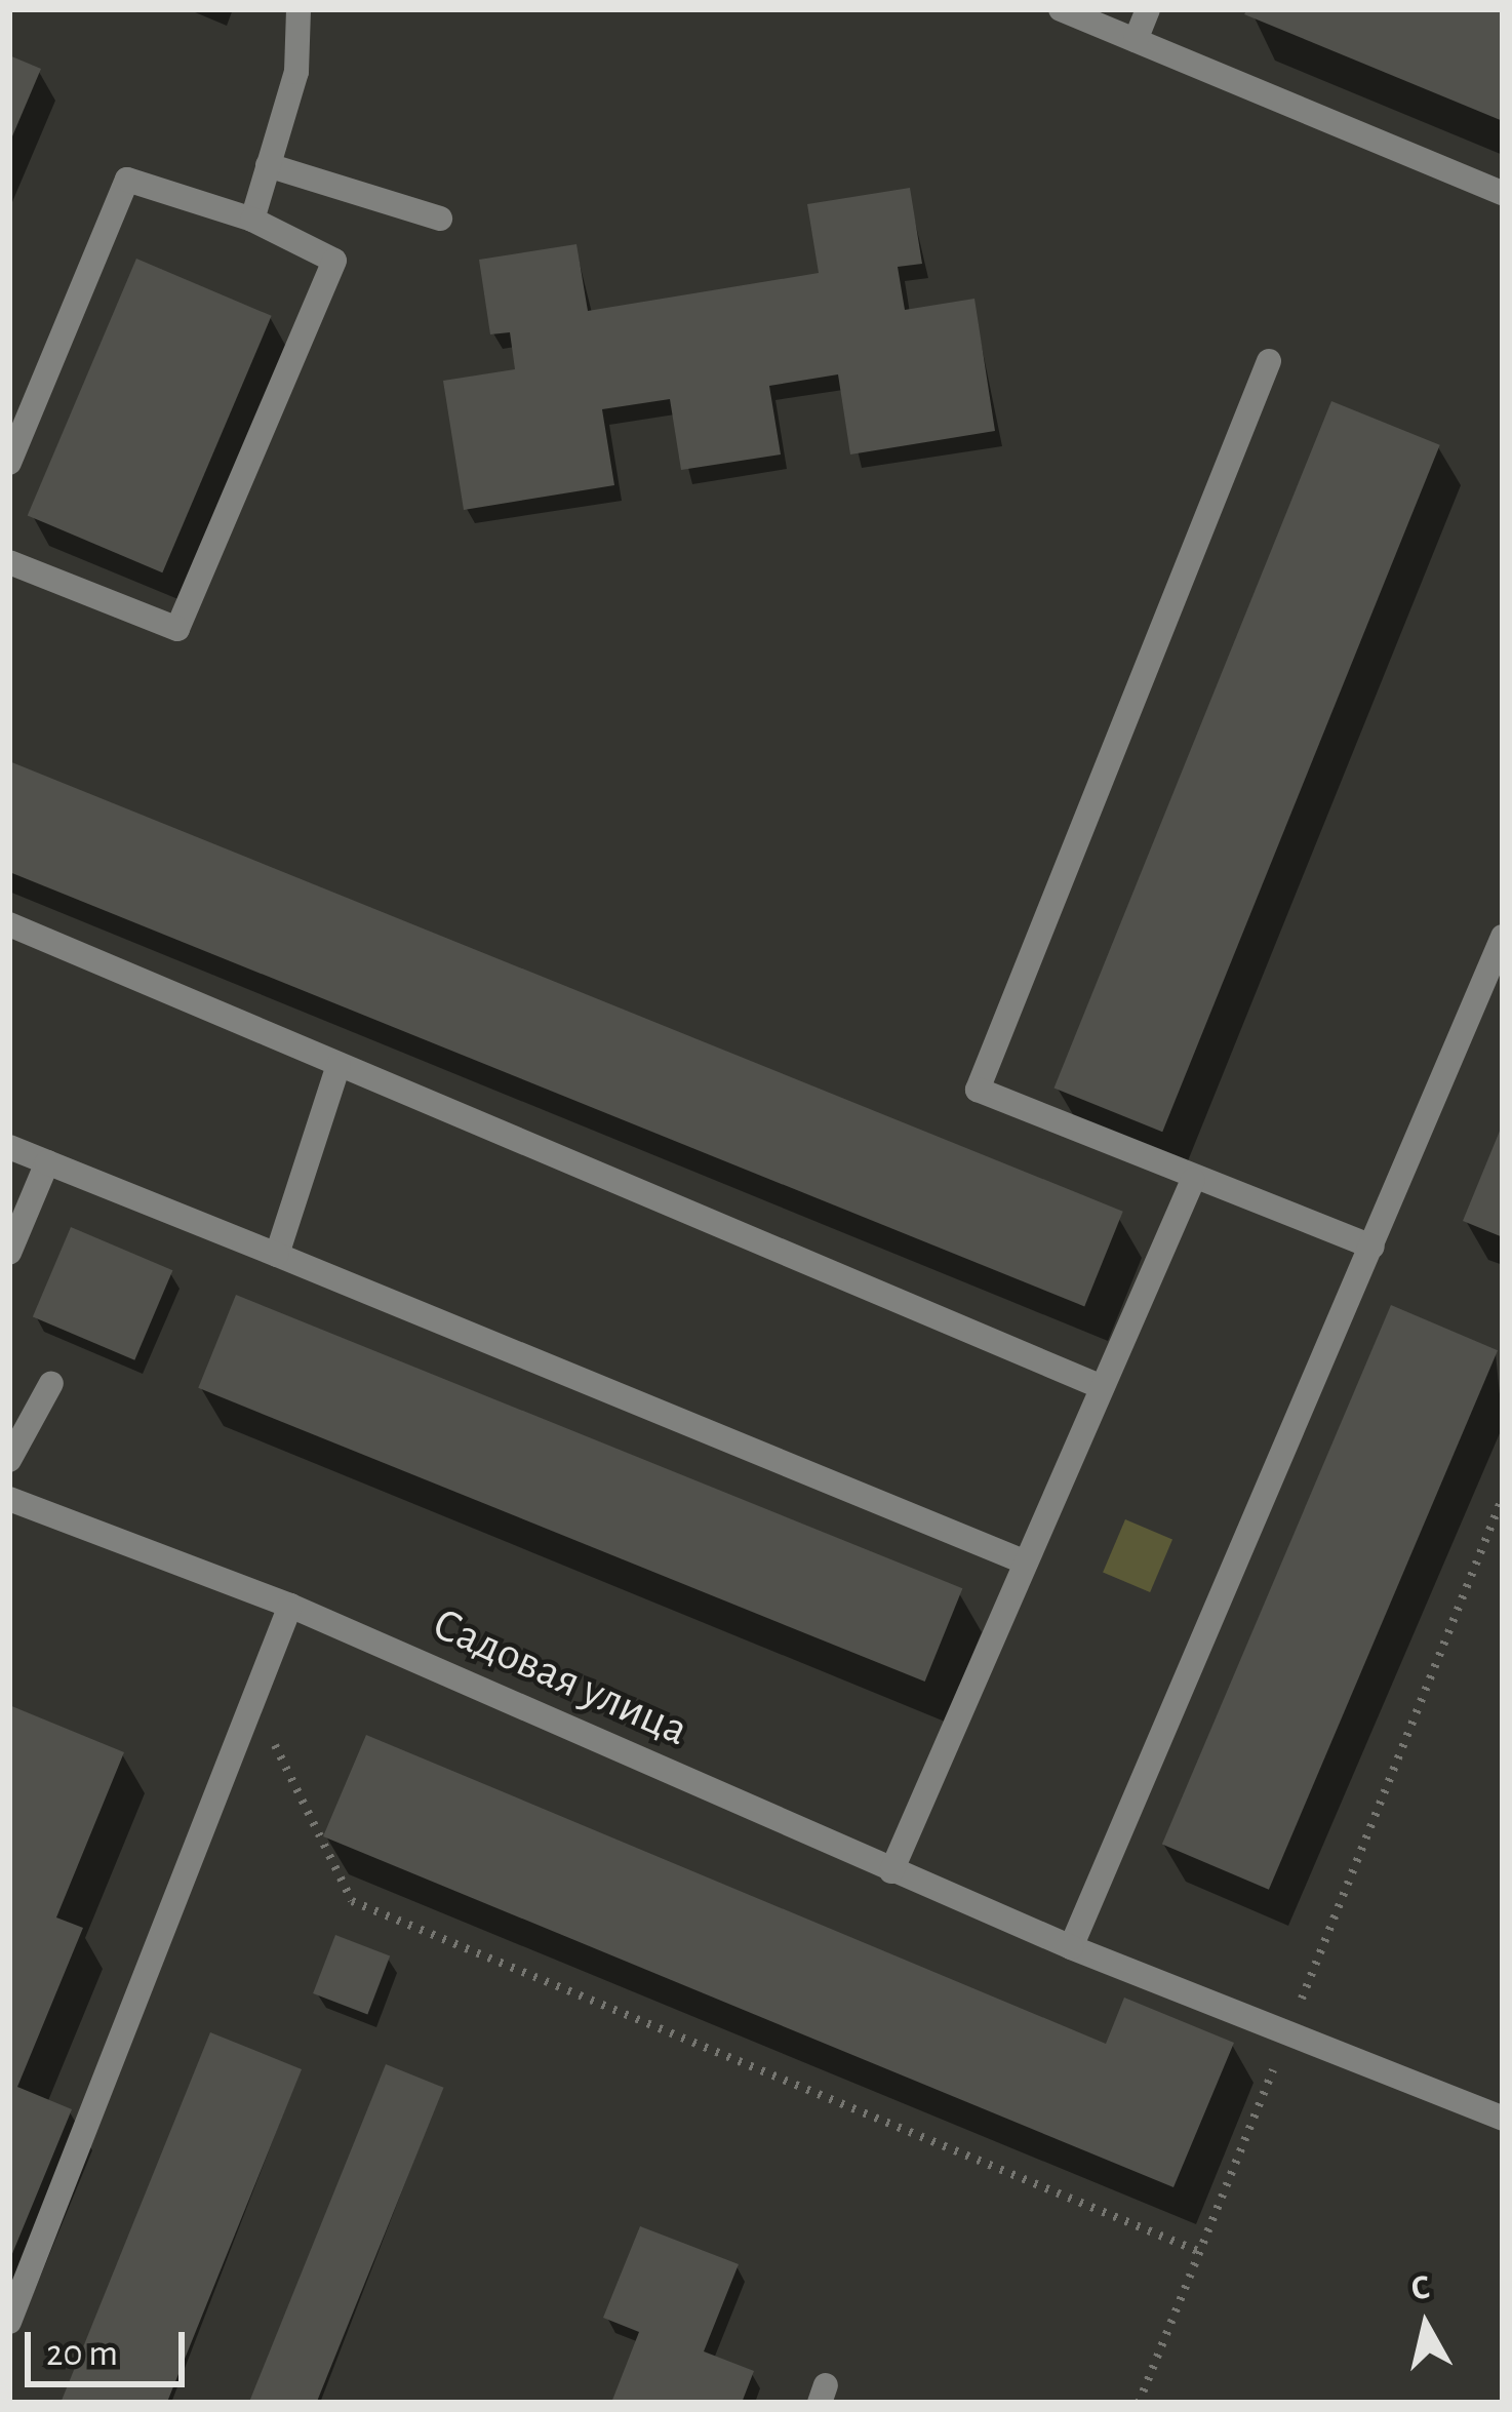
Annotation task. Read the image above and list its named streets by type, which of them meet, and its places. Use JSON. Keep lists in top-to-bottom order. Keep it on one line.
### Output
{"streets":{"lane":["Садовая улица"]},"scale_bar":"20 m","north":"top"}
